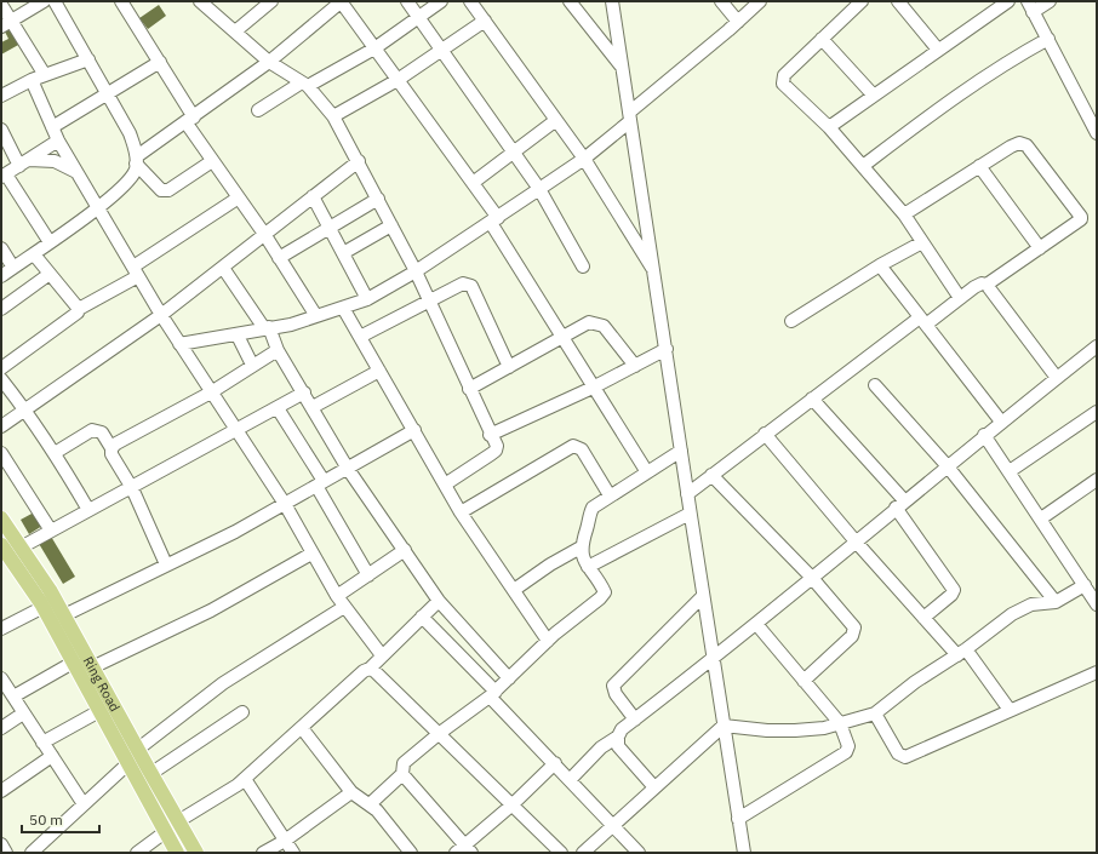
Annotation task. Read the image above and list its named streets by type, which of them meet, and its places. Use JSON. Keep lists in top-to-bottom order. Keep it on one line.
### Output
{"streets":{"main road":["Ring Road"]},"scale_bar":"50 m"}
